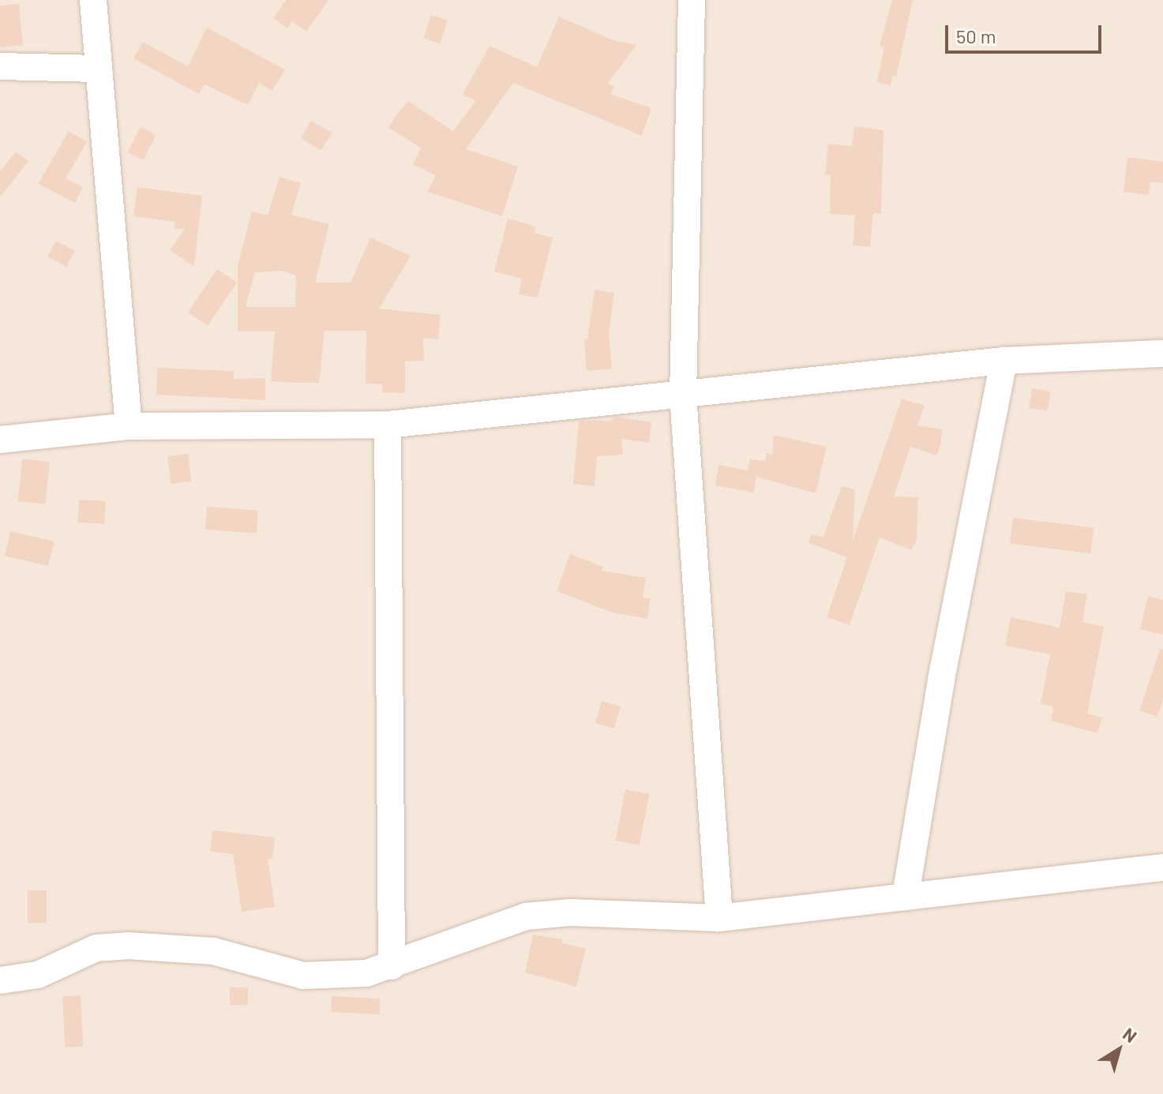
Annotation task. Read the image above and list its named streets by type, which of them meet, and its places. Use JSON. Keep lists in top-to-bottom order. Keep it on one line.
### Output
{"scale_bar":"50 m","north":"top right"}
